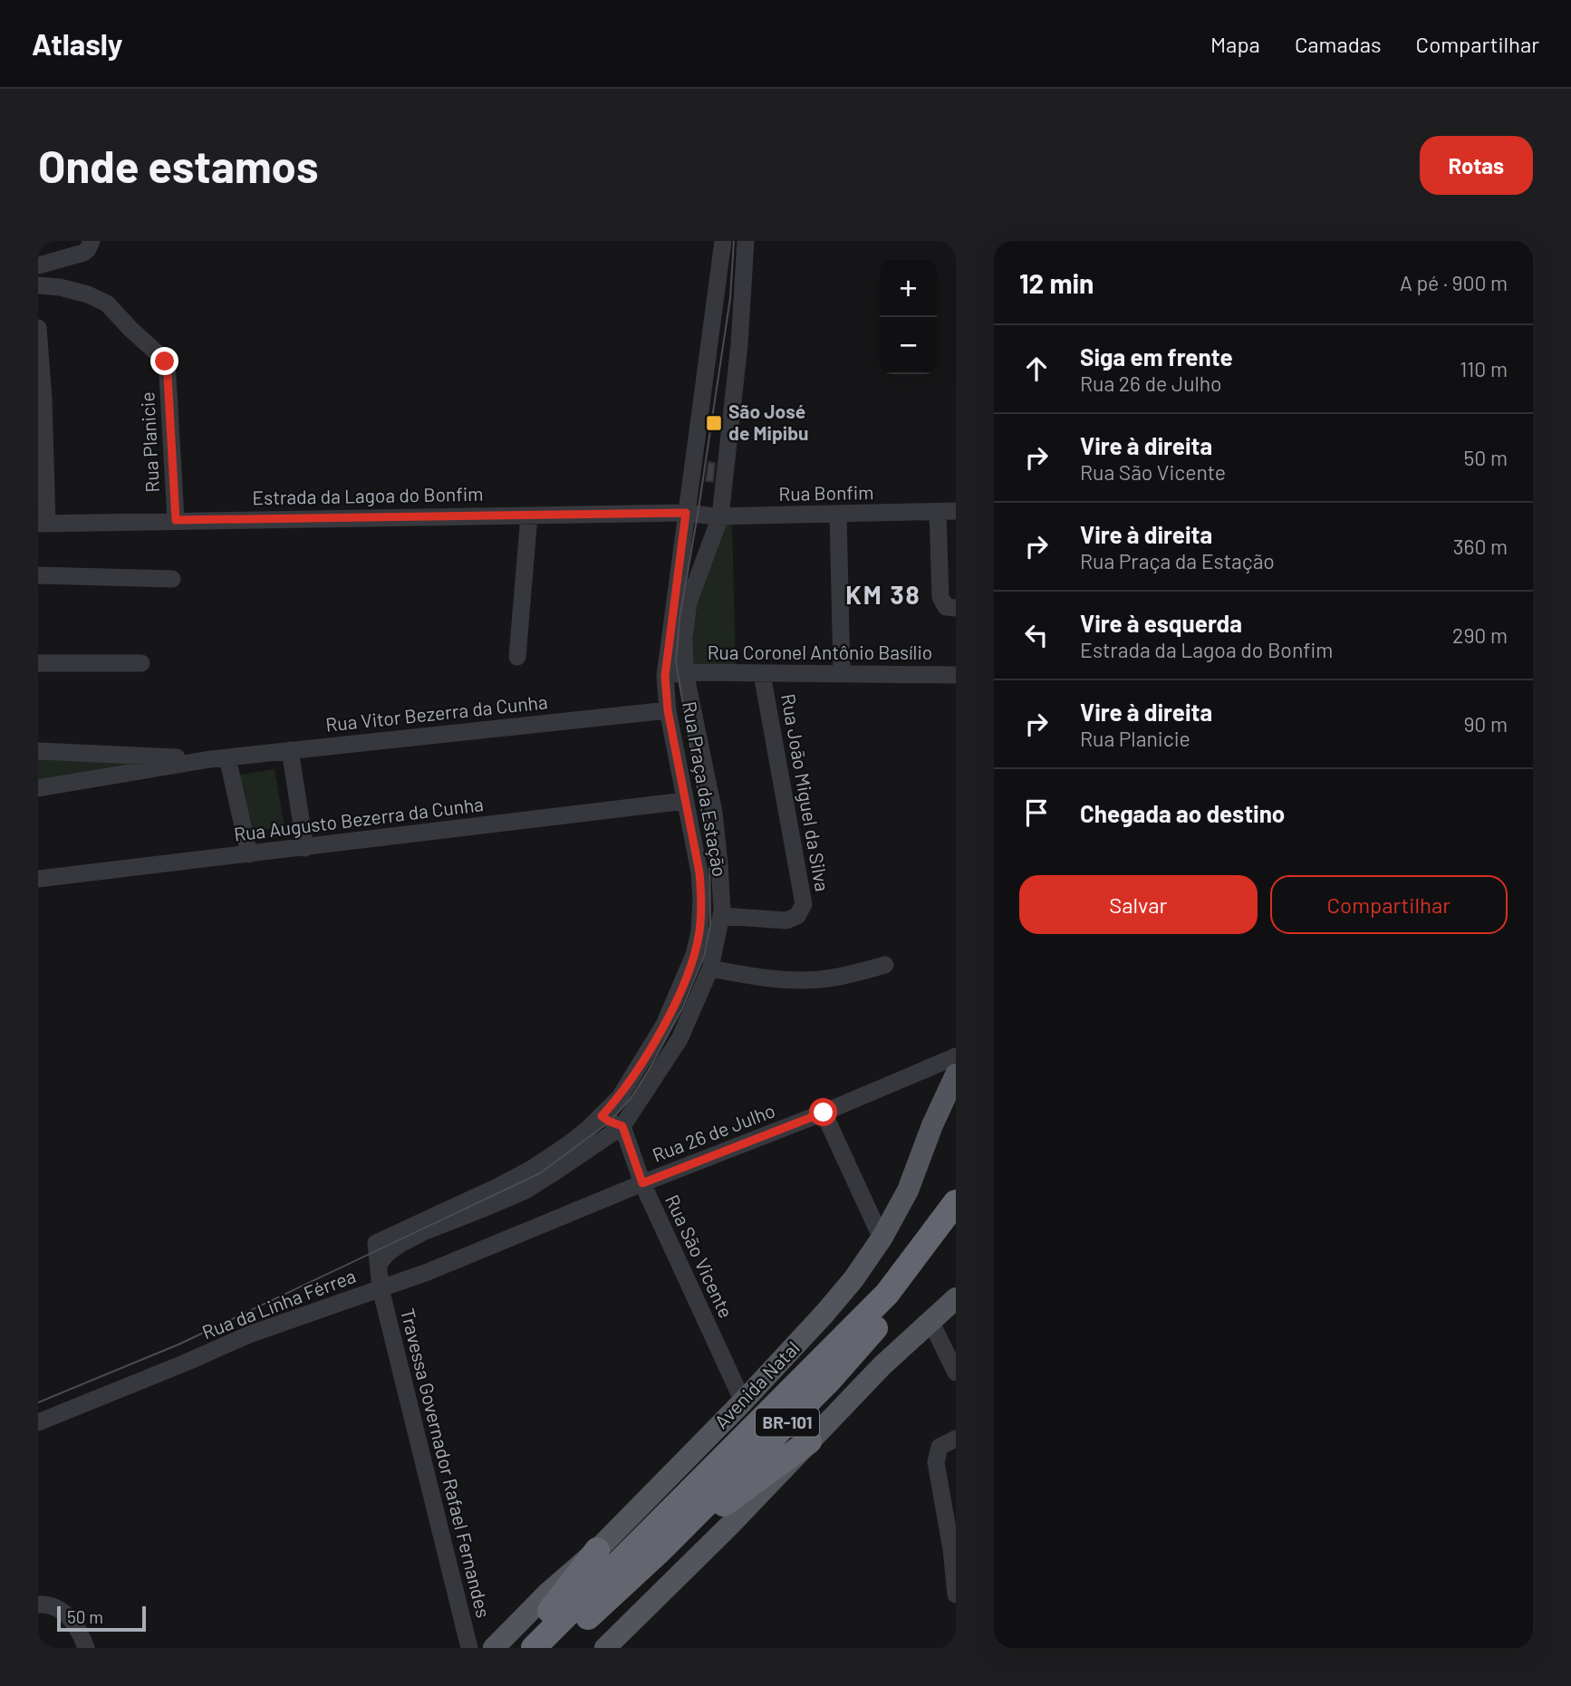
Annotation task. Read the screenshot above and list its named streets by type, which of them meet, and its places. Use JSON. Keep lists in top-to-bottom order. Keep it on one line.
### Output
{"streets":{"highway":["BR-101"],"main road":["Avenida Natal"],"street":["Rua Planicie","Rua Bonfim","Estrada da Lagoa do Bonfim","Rua Coronel Antônio Basílio","Rua Vitor Bezerra da Cunha","Rua Praça da Estação","Rua João Miguel da Silva","Rua Augusto Bezerra da Cunha","Rua 26 de Julho","Rua São Vicente","Rua da Linha Férrea","Travessa Governador Rafael Fernandes"]},"crossings":[["Rua Planicie","Estrada da Lagoa do Bonfim"],["Rua Bonfim","Estrada da Lagoa do Bonfim"],["Rua Bonfim","Rua Praça da Estação"],["Estrada da Lagoa do Bonfim","Rua Praça da Estação"],["Rua Coronel Antônio Basílio","Rua Praça da Estação"],["Rua Coronel Antônio Basílio","Rua João Miguel da Silva"],["Rua Vitor Bezerra da Cunha","Rua Praça da Estação"],["Rua Praça da Estação","Rua João Miguel da Silva"],["Rua Praça da Estação","Rua Augusto Bezerra da Cunha"],["Rua Praça da Estação","Rua da Linha Férrea"],["Rua João Miguel da Silva","Rua da Linha Férrea"],["Rua 26 de Julho","Rua São Vicente"],["Rua 26 de Julho","Rua da Linha Férrea"],["Rua 26 de Julho","Travessa Governador Rafael Fernandes"],["Rua São Vicente","Rua da Linha Férrea"],["Rua São Vicente","Avenida Natal"],["Rua da Linha Férrea","Travessa Governador Rafael Fernandes"]],"districts":["KM 38"],"places":{"transit":["São José de Mipibu"]},"scale_bar":"50 m","page":{"header":"Atlasly","nav":["Mapa","Camadas","Compartilhar"],"buttons":["Rotas",["Salvar","Compartilhar"]],"title":"Onde estamos","heading":["12 min","A pé · 900 m"],"map_buttons":["+","−"],"list":[["Siga em frente","Rua 26 de Julho","110 m"],["Vire à direita","Rua São Vicente","50 m"],["Vire à direita","Rua Praça da Estação","360 m"],["Vire à esquerda","Estrada da Lagoa do Bonfim","290 m"],["Vire à direita","Rua Planicie","90 m"],"Chegada ao destino"],"scale":"50 m"}}
